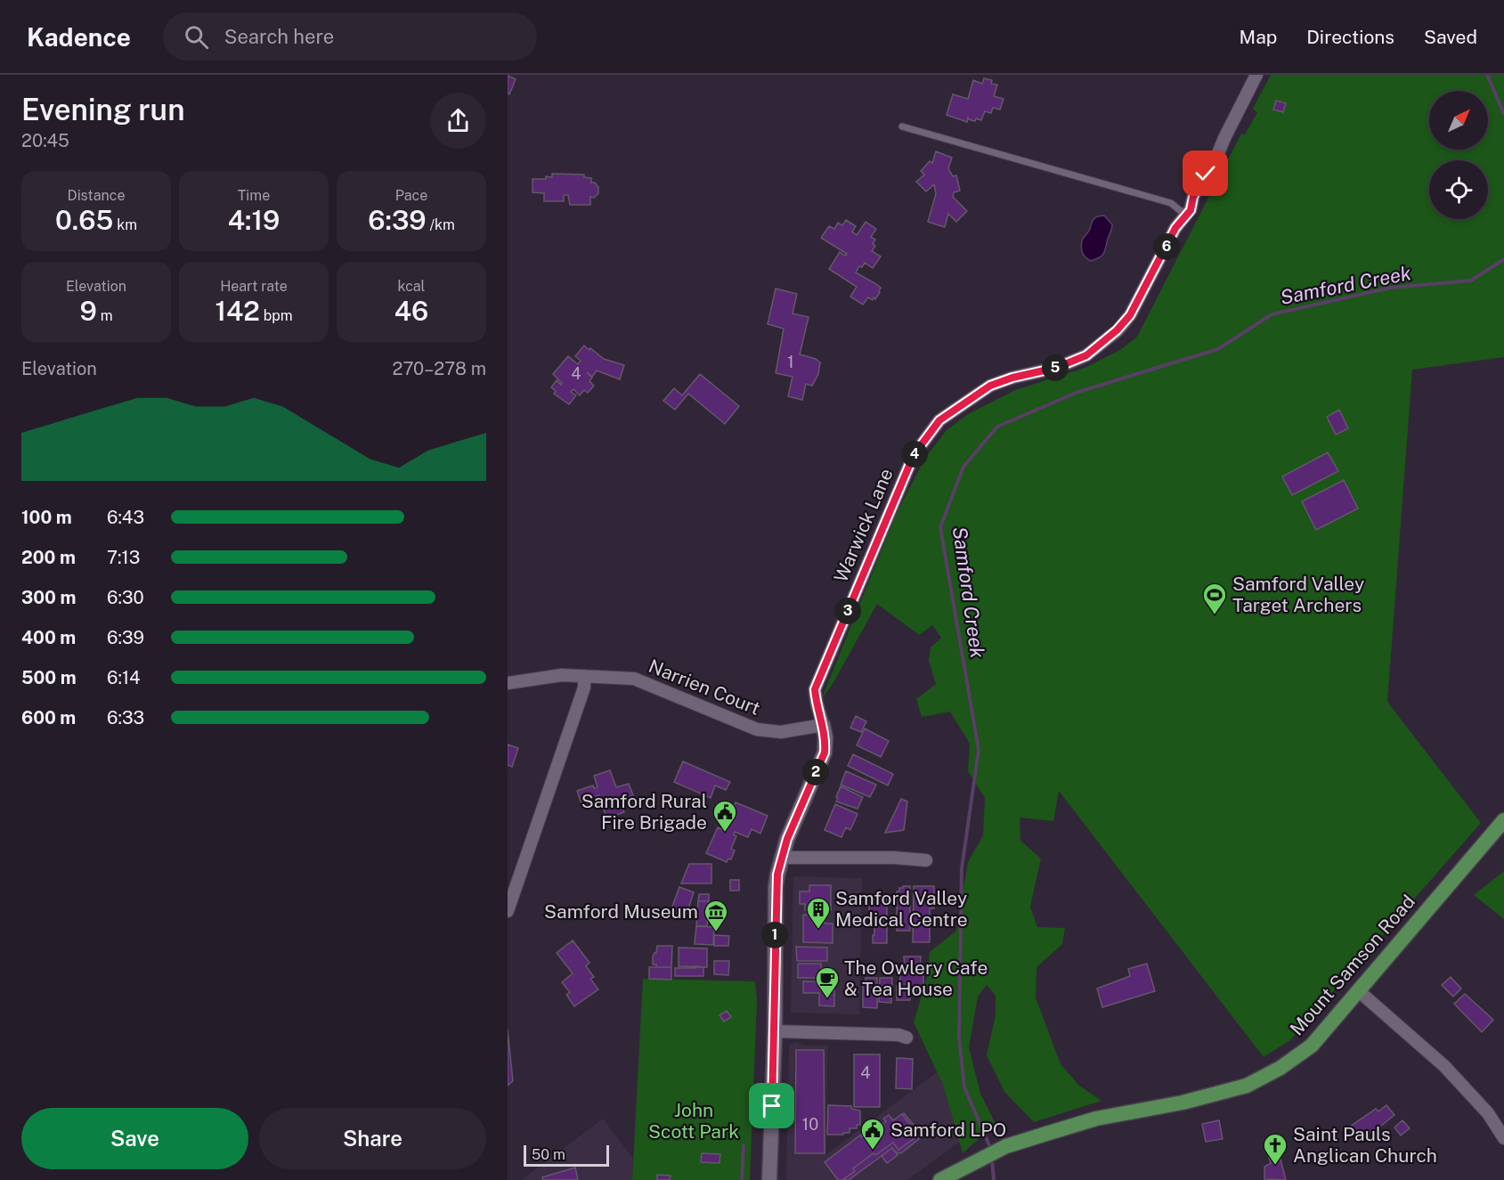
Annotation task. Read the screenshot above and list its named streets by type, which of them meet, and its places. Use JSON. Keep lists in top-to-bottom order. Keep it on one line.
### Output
{"streets":{"main road":["Mount Samson Road"],"street":["Warwick Lane","Narrien Court"]},"crossings":[["Warwick Lane","Narrien Court"]],"water":["Samford Creek"],"parks":["John Scott Park"],"places":{"sports":["Samford Valley Target Archers"],"public building":["Samford Rural Fire Brigade","Samford LPO"],"building":["Samford Valley Medical Centre"],"museum":["Samford Museum"],"cafe":["The Owlery Cafe & Tea House"],"church":["Saint Pauls Anglican Church"]},"house_numbers":["1","4","4","10"],"scale_bar":"50 m","north":"top right","page":{"header":"Kadence","search":"Search here","nav":["Map","Directions","Saved"],"heading":["Evening run","20:45"],"stats":[["Distance","0.65 km"],["Time","4:19"],["Pace","6:39 /km"],["Elevation","9 m"],["Heart rate","142 bpm"],["kcal","46"]],"pins":["6","5","4","3","2","1"],"chart":["Elevation","270–278 m"],"list":[{"name":"100 m","note":"6:43"},{"name":"200 m","note":"7:13"},{"name":"300 m","note":"6:30"},{"name":"400 m","note":"6:39"},{"name":"500 m","note":"6:14"},{"name":"600 m","note":"6:33"}],"buttons":["Save","Share"],"scale":"50 m"}}
